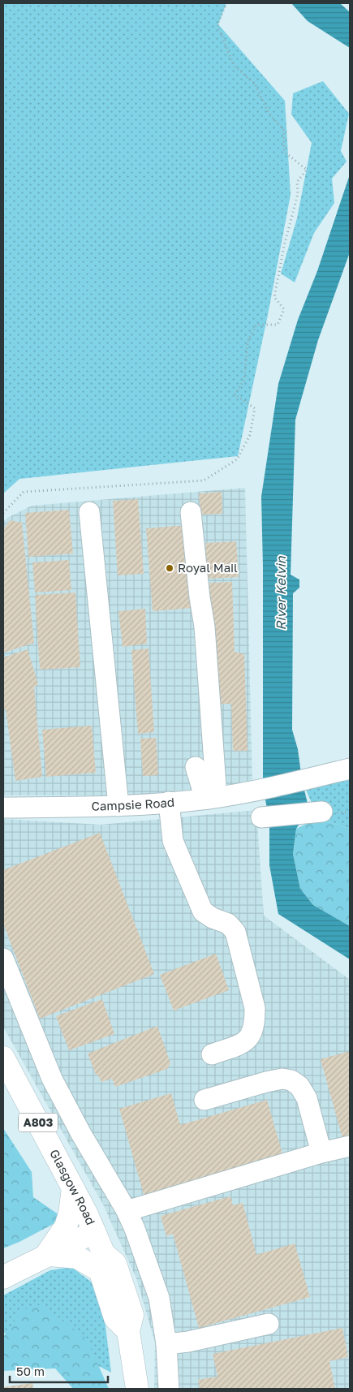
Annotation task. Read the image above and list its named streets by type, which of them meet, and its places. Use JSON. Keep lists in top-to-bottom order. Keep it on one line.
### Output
{"streets":{"main road":["A803","Glasgow Road"],"street":["Campsie Road"]},"water":["River Kelvin"],"places":["Royal Mail"],"scale_bar":"50 m"}
